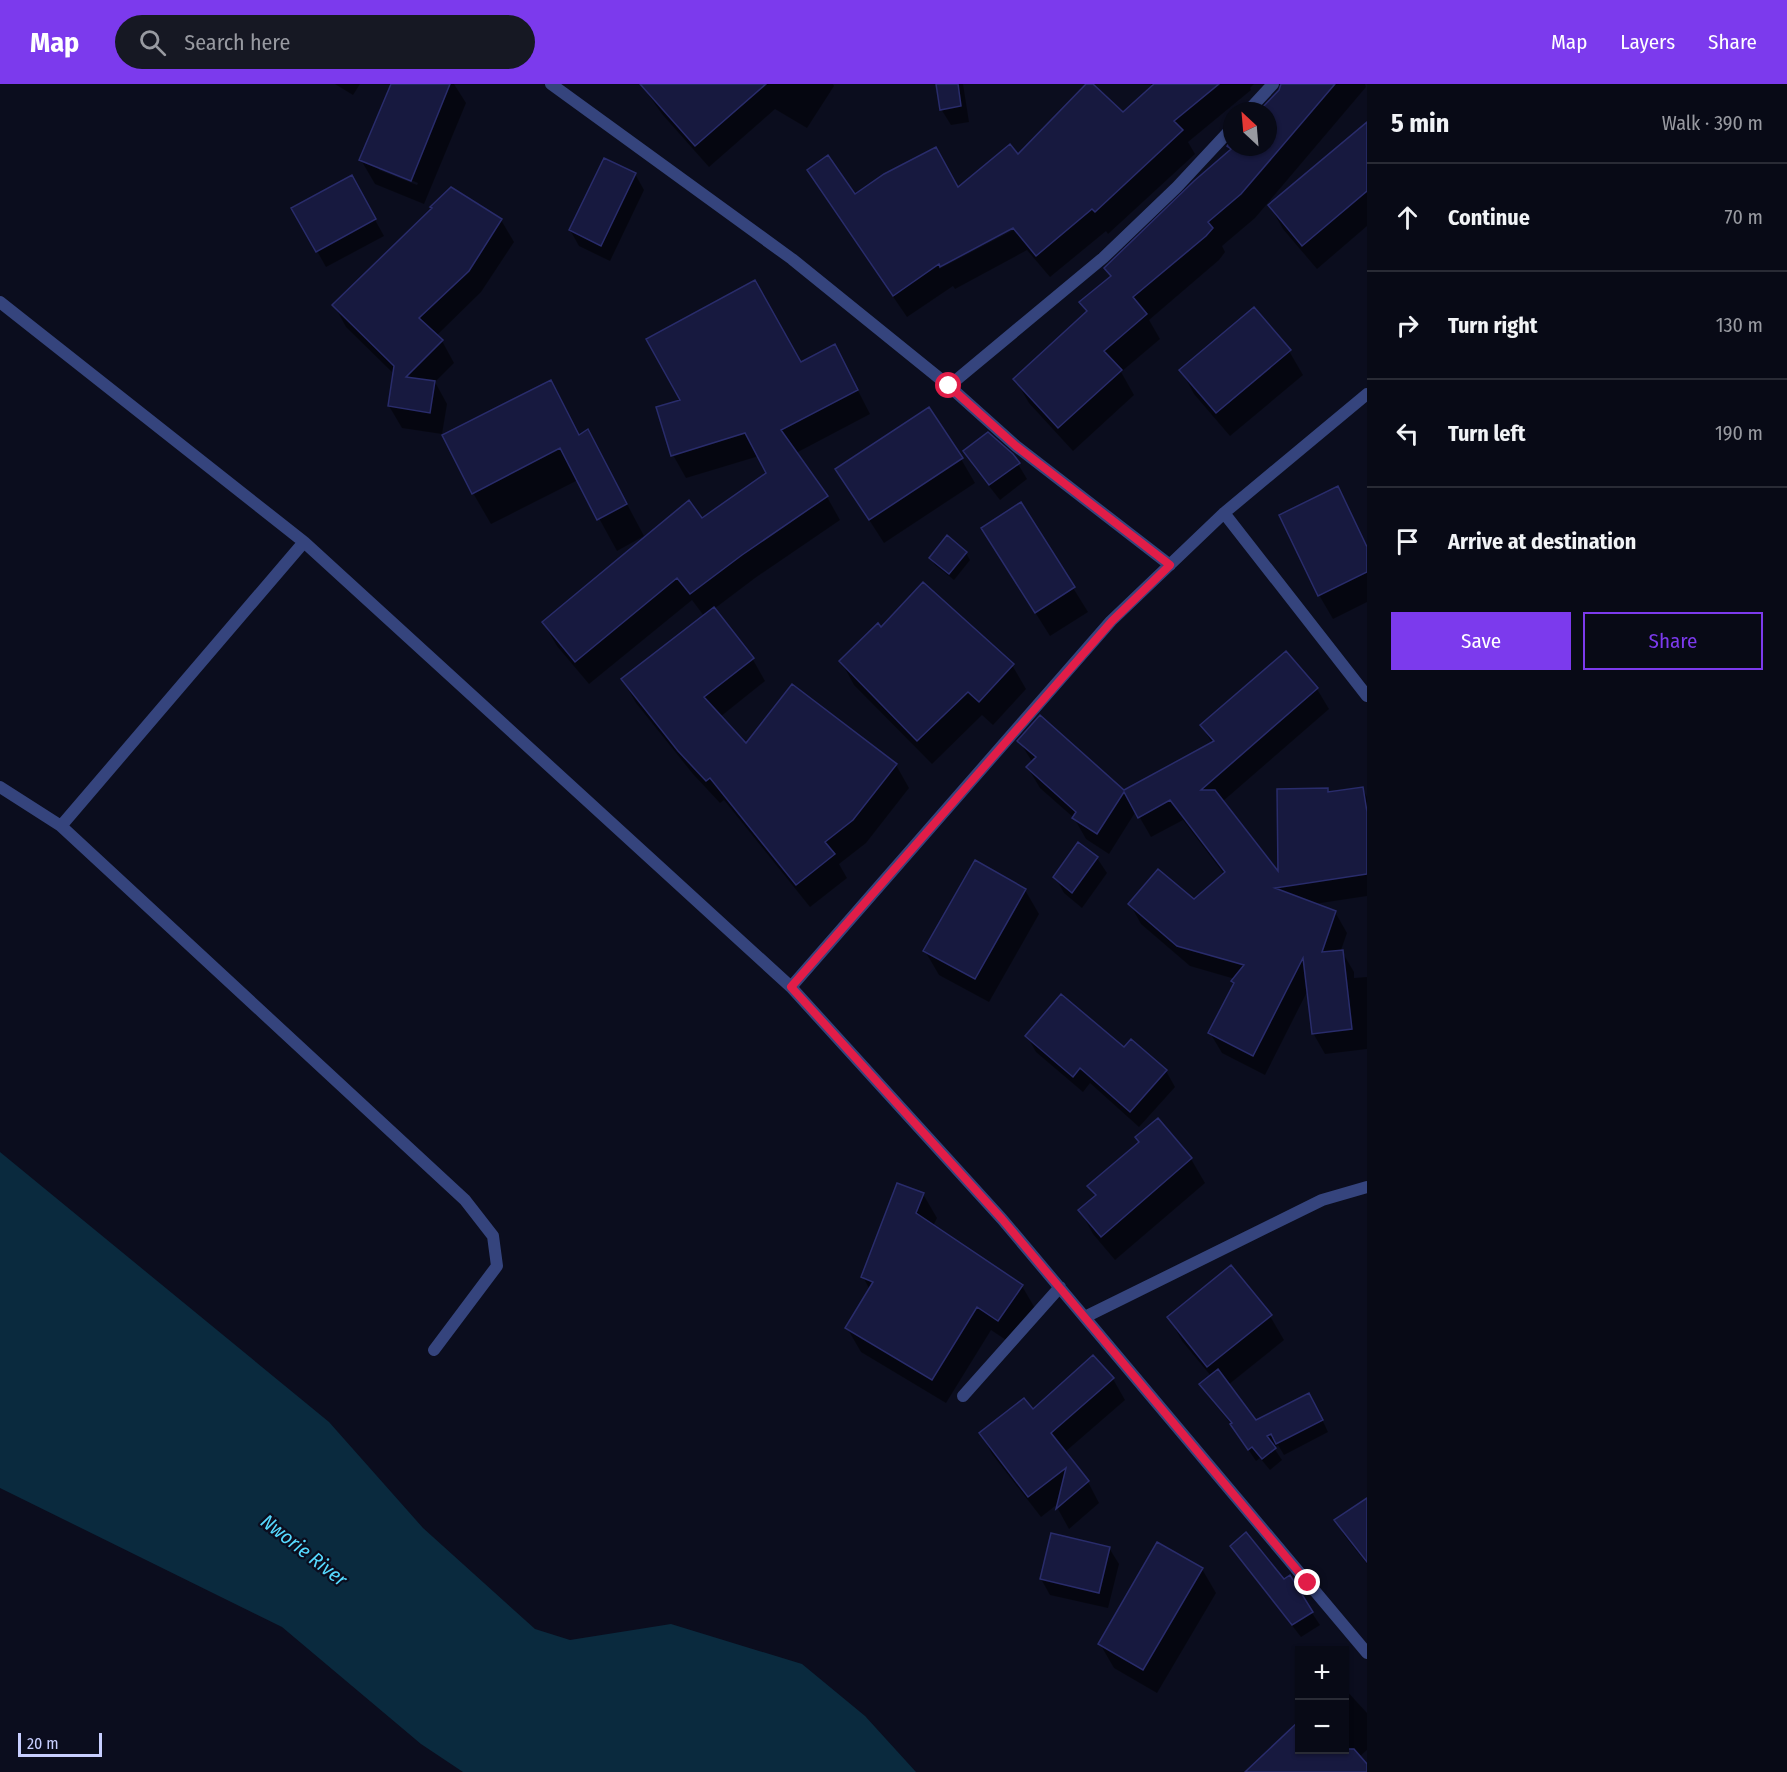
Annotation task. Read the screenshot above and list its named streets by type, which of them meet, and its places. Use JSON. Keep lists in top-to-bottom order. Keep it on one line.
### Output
{"water":["Nworie River"],"scale_bar":"20 m","north":"top left","page":{"header":"Map","search":"Search here","nav":["Map","Layers","Share"],"heading":["5 min","Walk · 390 m"],"list":[["Continue","70 m"],["Turn right","130 m"],["Turn left","190 m"],"Arrive at destination"],"buttons":["Save","Share"],"map_buttons":["+","−"],"scale":"20 m"}}
